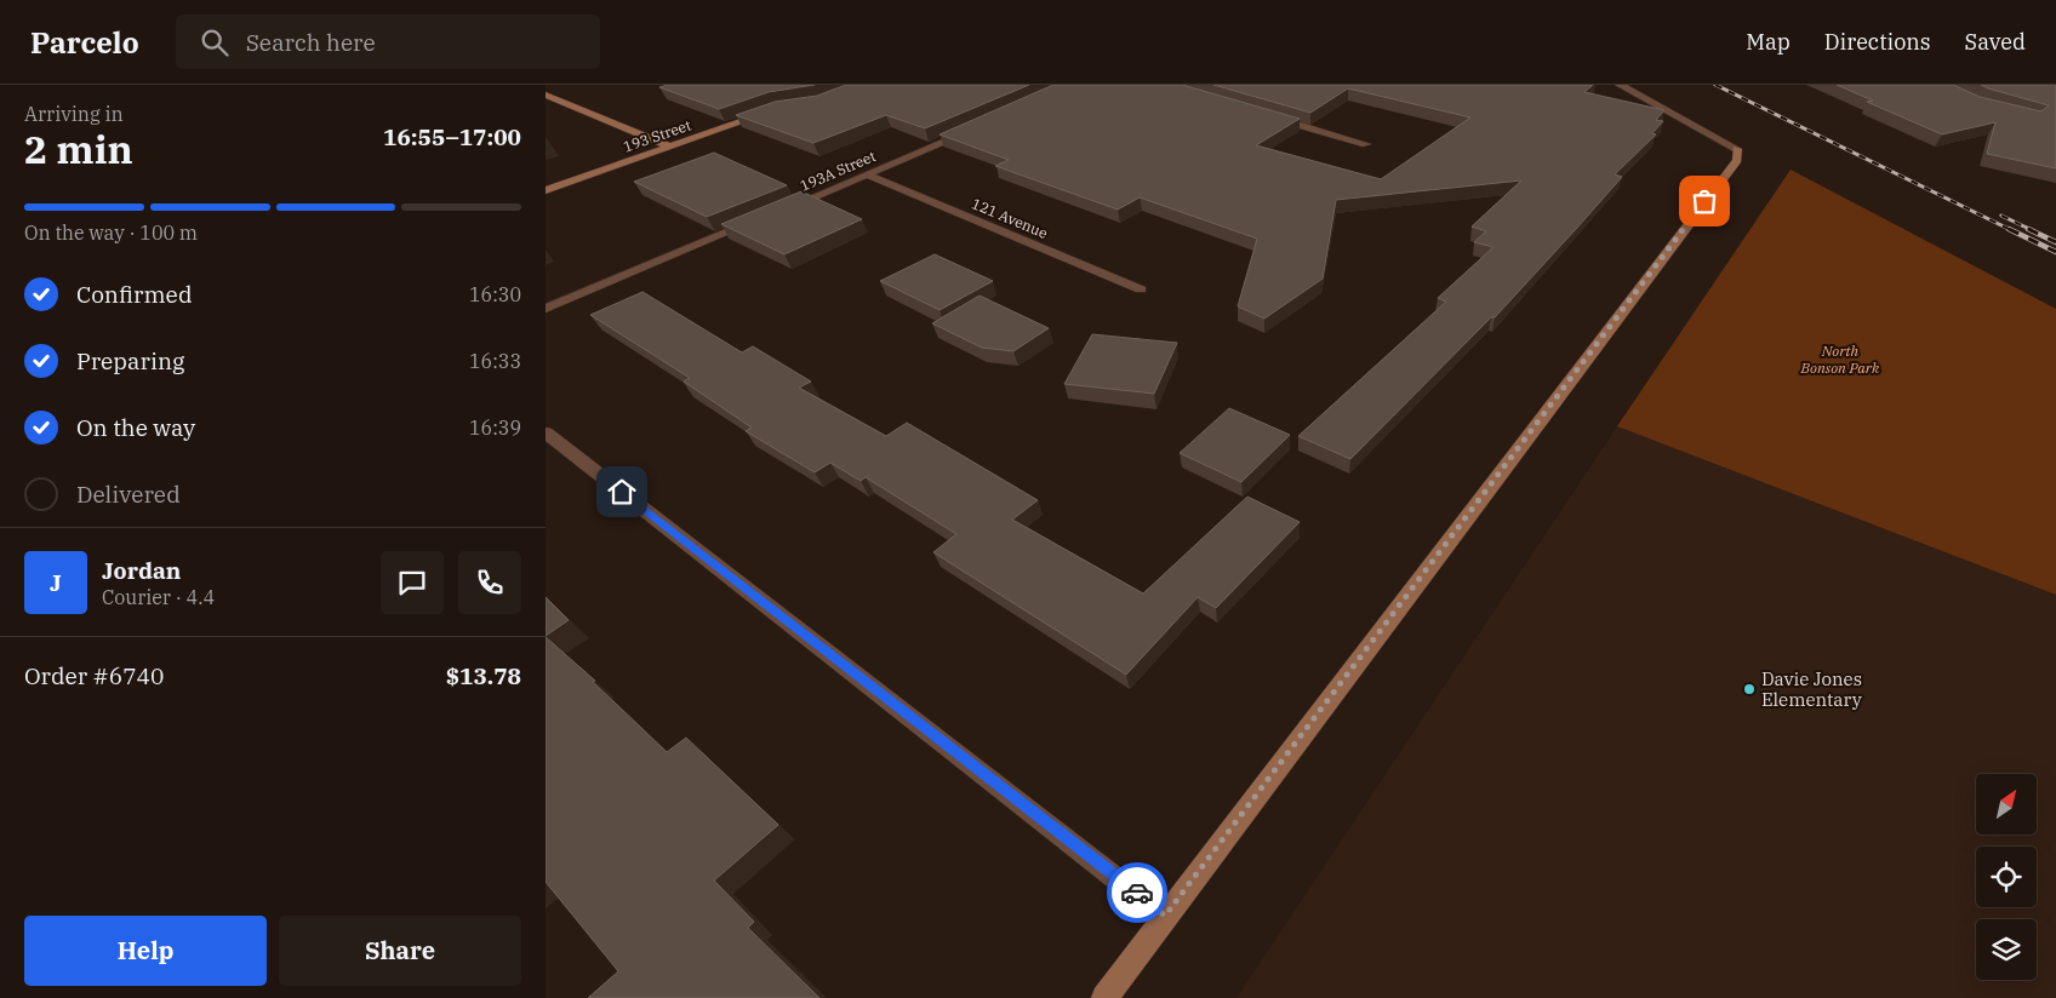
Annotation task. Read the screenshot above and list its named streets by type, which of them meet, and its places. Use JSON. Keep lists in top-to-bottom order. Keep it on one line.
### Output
{"streets":{"street":["193 Street","193A Street","121 Avenue"]},"crossings":[["193A Street","121 Avenue"]],"parks":["North Bonson Park"],"places":["Davie Jones Elementary"],"north":"top right","page":{"header":"Parcelo","search":"Search here","nav":["Map","Directions","Saved"],"heading":["2 min","Arriving in","16:55–17:00"],"panel":["Jordan","Courier · 4.4","Order #6740","$13.78"],"bar":"On the way · 100 m","list":[["Confirmed","16:30"],["Preparing","16:33"],["On the way","16:39"],"Delivered"],"round":"J","buttons":["Help","Share"]}}
